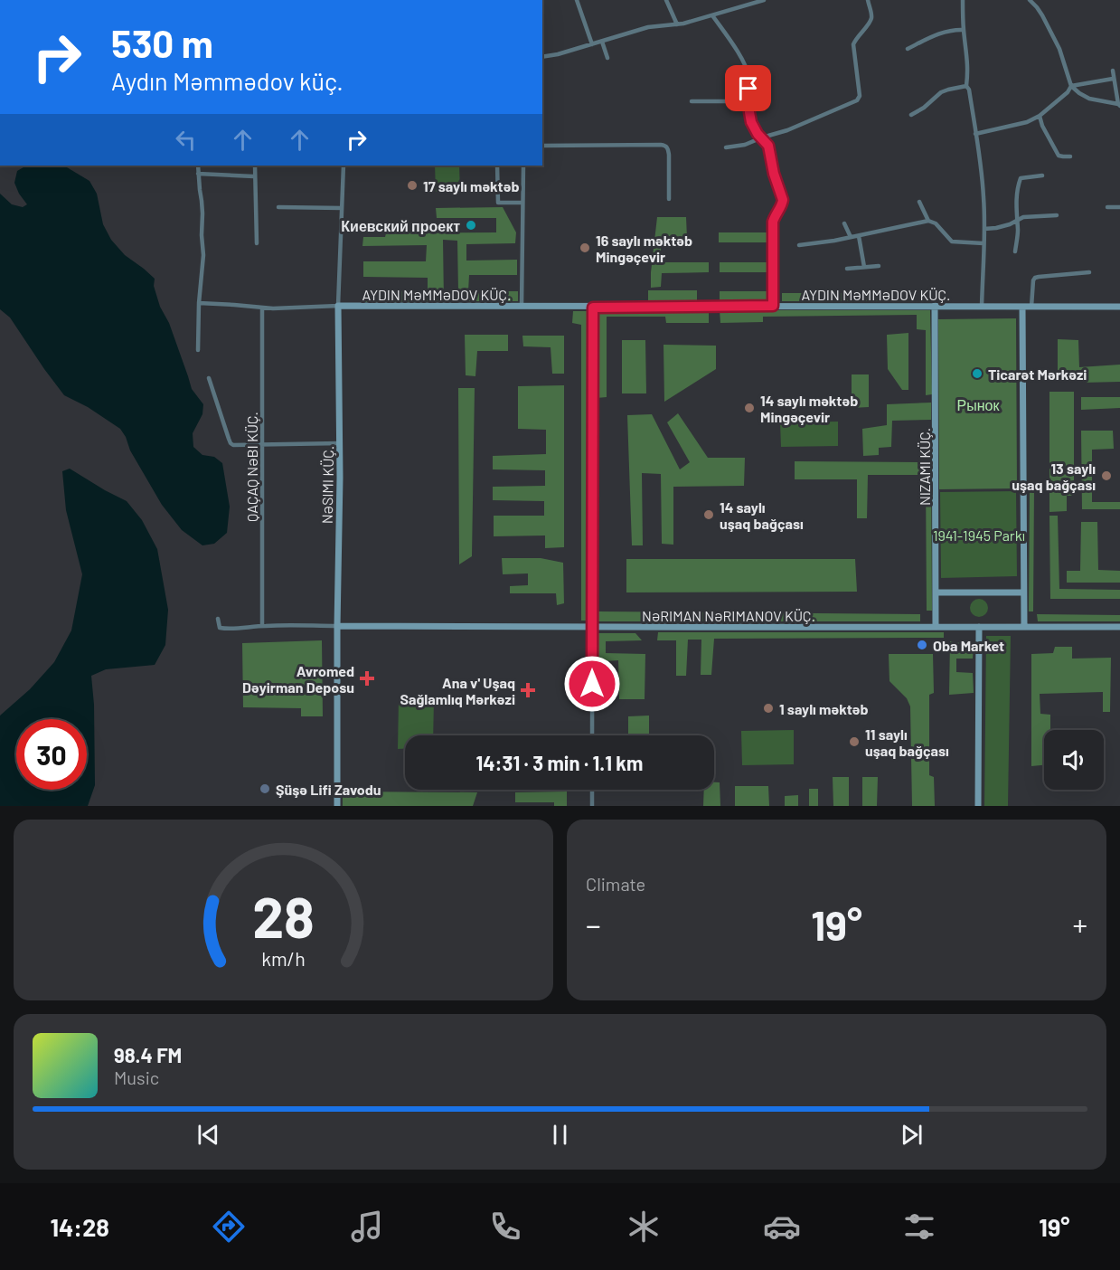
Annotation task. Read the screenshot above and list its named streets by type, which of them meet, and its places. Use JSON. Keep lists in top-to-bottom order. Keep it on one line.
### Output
{"streets":{"street":["QAÇAQ NƏBI KÜÇ.","NIZAMI KÜÇ.","NƏSIMI KÜÇ.","NƏRIMAN NƏRIMANOV KÜÇ."]},"crossings":[["NIZAMI KÜÇ.","NƏRIMAN NƏRIMANOV KÜÇ."],["NƏSIMI KÜÇ.","NƏRIMAN NƏRIMANOV KÜÇ."]],"parks":["Рынок","1941-1945 Parkı"],"places":{"other":["17 saylı məktəb","Киевский проект","16 saylı məktəb Mingəçevir","Ticarət Mərkəzi","14 saylı məktəb Mingəçevir","13 saylı uşaq bağçası","14 saylı uşaq bağçası","Oba Market","1 saylı məktəb","11 saylı uşaq bağçası","Şüşə Lifi Zavodu"],"health":["Avromed Dəyirman Deposu","Ana v' Uşaq Sağlamlıq Mərkəzi"]},"page":{"turn":["530 m","Aydın Məmmədov küç."],"limit":"30","trip":"14:31 · 3 min · 1.1 km","tile":"Climate","heat":["−","19°","+"],"song":["98.4 FM","Music"],"tabs":["14:28","19°"],"gauge":["28","km/h"]}}
